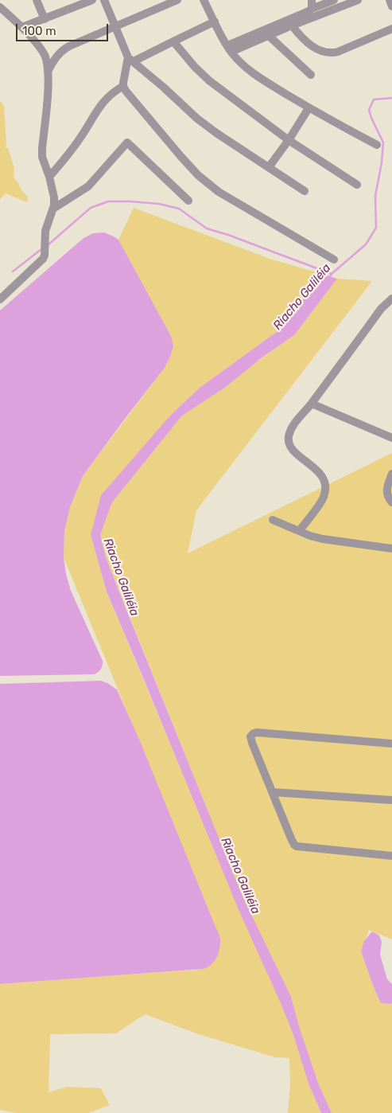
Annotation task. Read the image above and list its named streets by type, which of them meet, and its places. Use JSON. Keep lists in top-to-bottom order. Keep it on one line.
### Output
{"water":["Riacho Galiléia"],"scale_bar":"100 m"}
